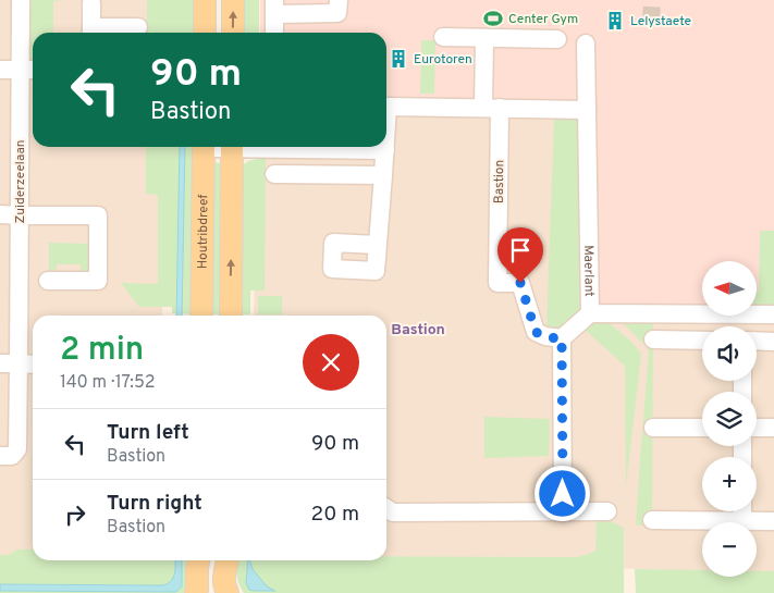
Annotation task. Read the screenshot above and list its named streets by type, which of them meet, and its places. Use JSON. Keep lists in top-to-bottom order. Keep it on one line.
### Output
{"streets":{"main road":["Houtribdreef"],"street":["Zuiderzeelaan","Bastion","Maerlant"]},"districts":["Bastion"],"places":{"sports":["Center Gym"],"building":["Lelystaete","Eurotoren"]},"north":"left","page":{"turn":["90 m","Bastion"],"map_buttons":["+","−"],"heading":["2 min","140 m · 17:52"],"list":[{"name":"Turn left","note":"Bastion","value":"90 m"},{"name":"Turn right","note":"Bastion","value":"20 m"}]}}
